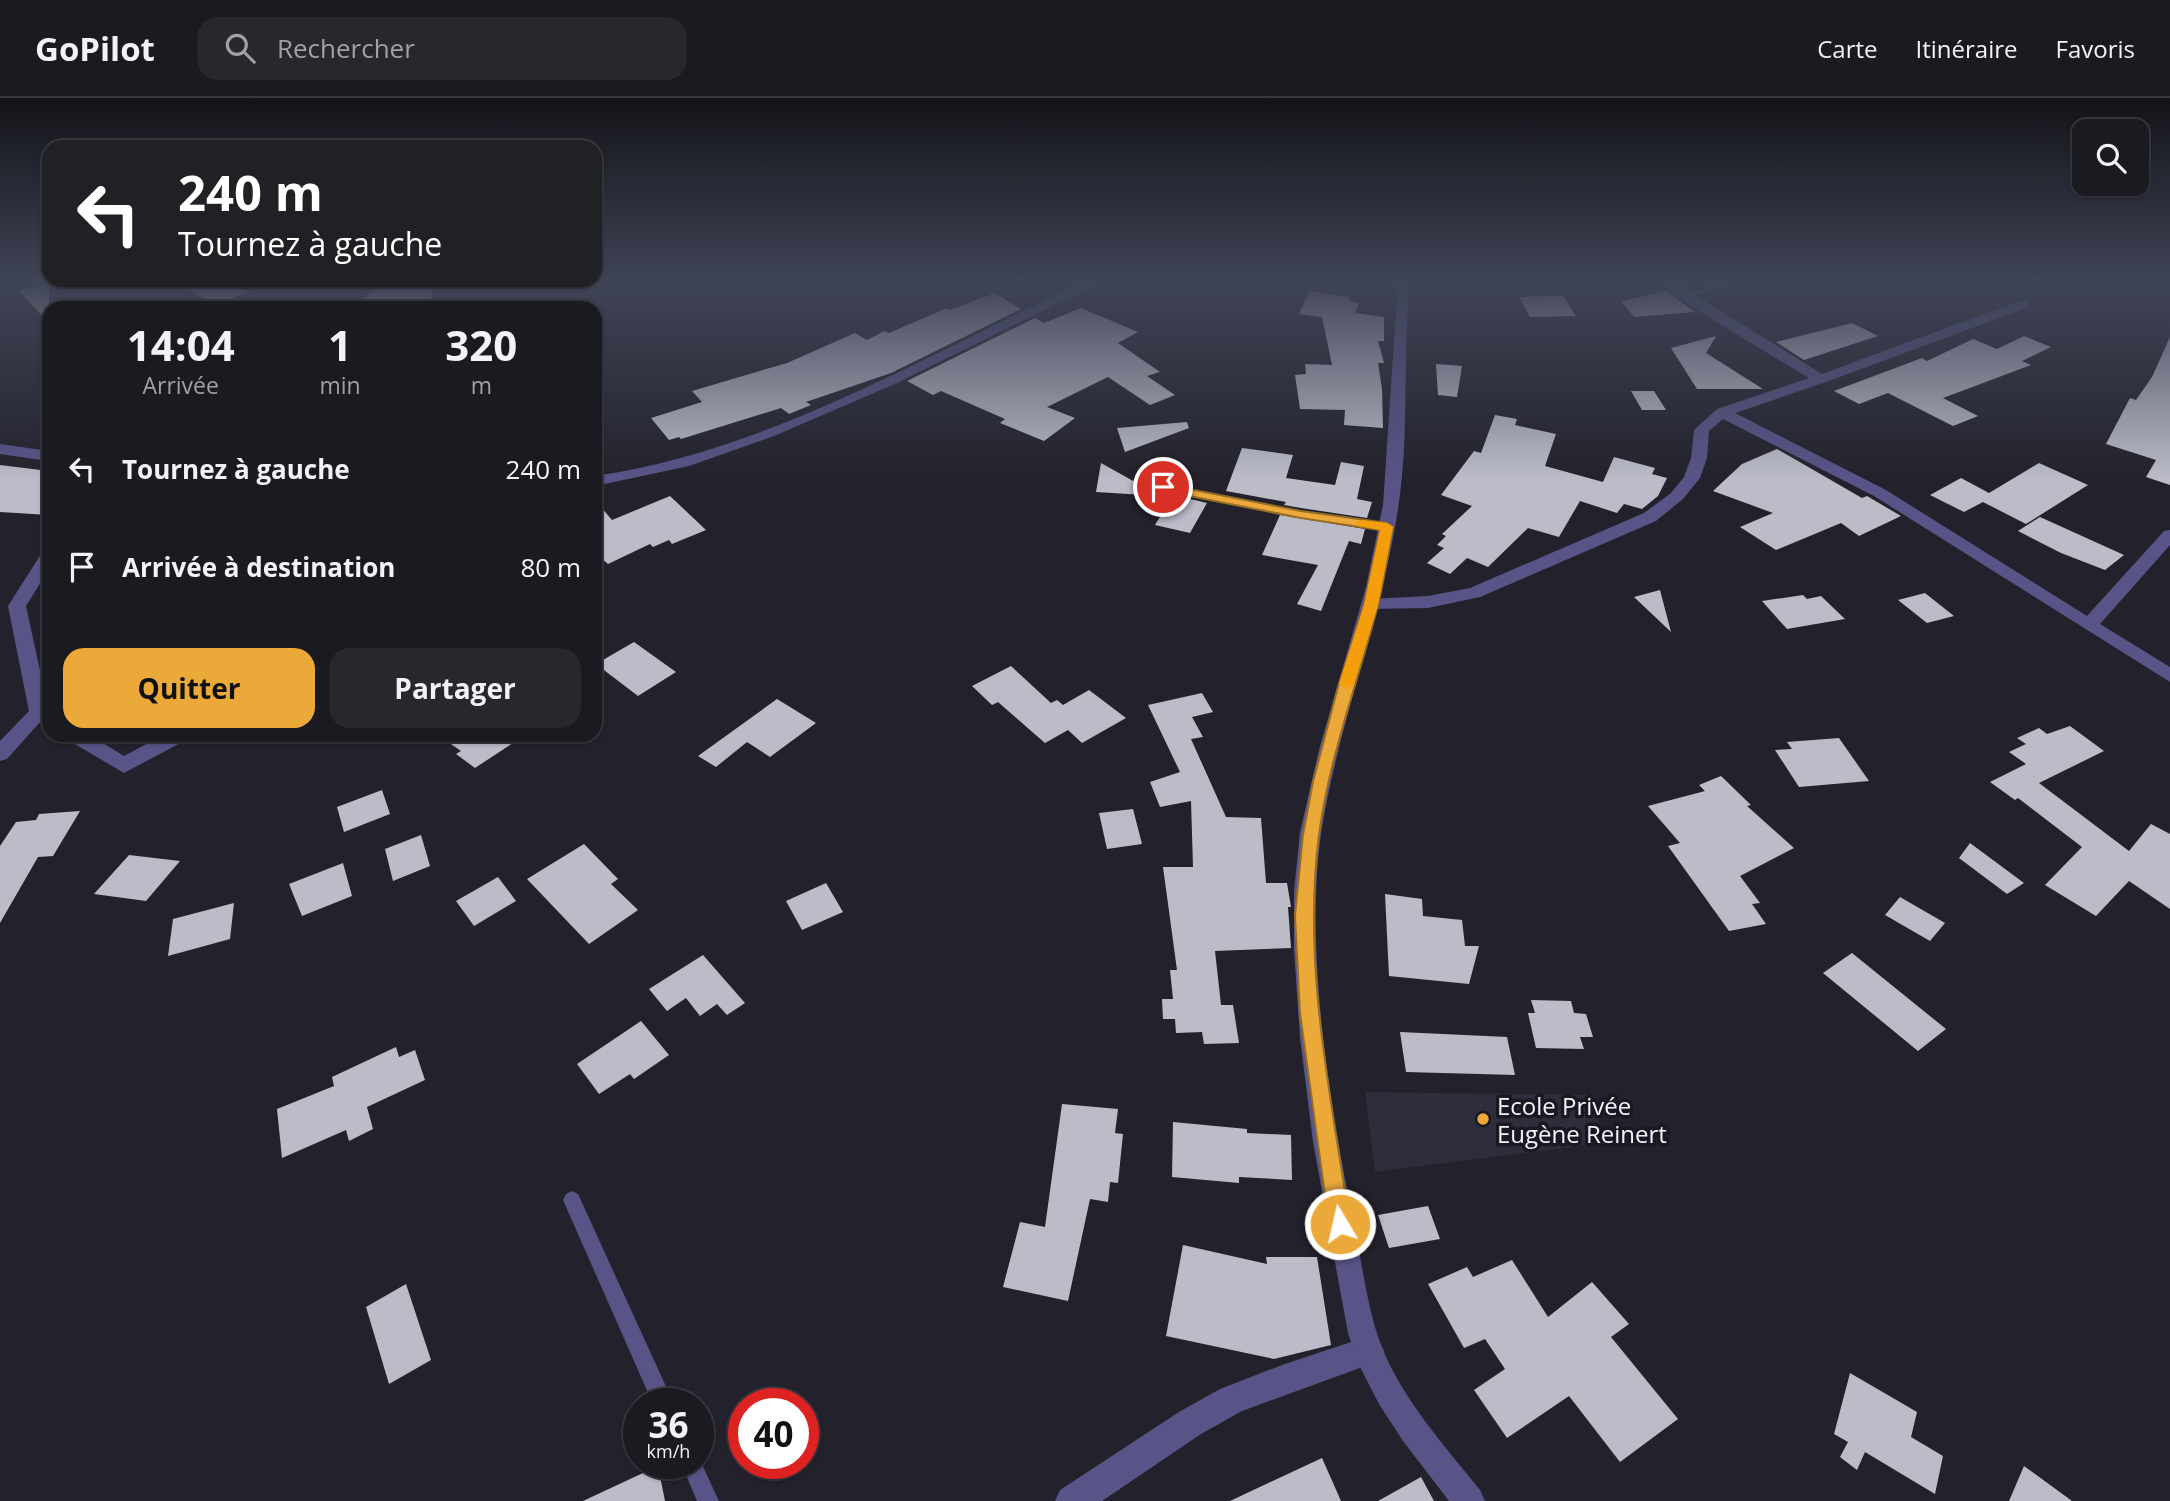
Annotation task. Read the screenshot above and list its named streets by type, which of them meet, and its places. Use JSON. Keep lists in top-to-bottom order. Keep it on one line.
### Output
{"places":["Ecole Privée Eugène Reinert"],"page":{"header":"GoPilot","search":"Rechercher","nav":["Carte","Itinéraire","Favoris"],"turn":["240 m","Tournez à gauche"],"eta":["14:04","Arrivée","1","min","320","m"],"list":[{"name":"Tournez à gauche","value":"240 m"},{"name":"Arrivée à destination","value":"80 m"}],"buttons":["Quitter","Partager"],"speed":"36 km/h","limit":"40"}}
